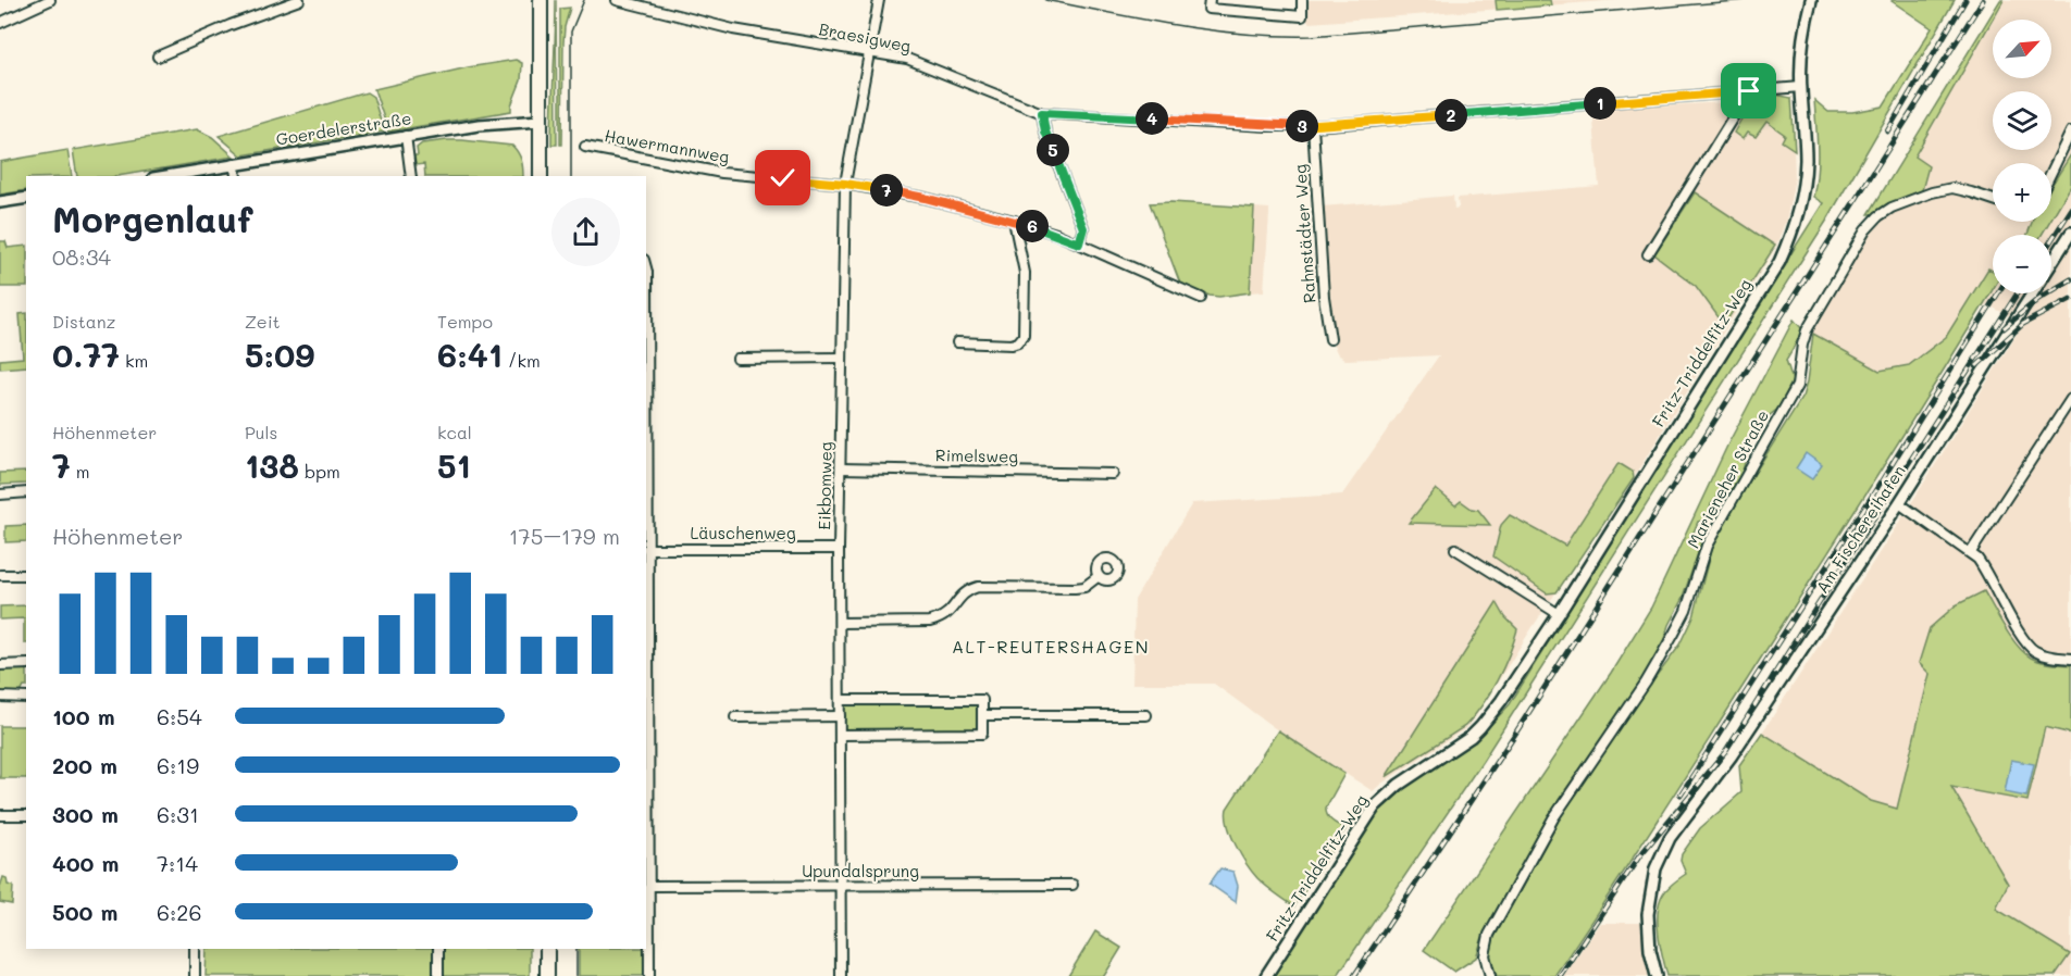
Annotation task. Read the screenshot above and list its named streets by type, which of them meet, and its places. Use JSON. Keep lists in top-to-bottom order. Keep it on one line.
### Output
{"streets":{"street":["Braesigweg","Goerdelerstraße","Hawermannweg","Rahnstädter Weg","Fritz-Triddelfitz-Weg","Rimelsweg","Marieneher Straße","Eikbomweg","Am Fischereihafen","Läuschenweg","Upundalsprung"]},"crossings":[["Braesigweg","Eikbomweg"],["Hawermannweg","Eikbomweg"],["Rimelsweg","Eikbomweg"],["Eikbomweg","Läuschenweg"],["Eikbomweg","Upundalsprung"]],"districts":["ALT-REUTERSHAGEN"],"north":"top right","page":{"map_buttons":["+","−"],"pins":["1","2","4","3","5","7","6"],"heading":["Morgenlauf","08:34"],"stats":[["Distanz","0.77 km"],["Zeit","5:09"],["Tempo","6:41 /km"],["Höhenmeter","7 m"],["Puls","138 bpm"],["kcal","51"]],"chart":["Höhenmeter","175–179 m"],"list":[{"name":"100 m","note":"6:54"},{"name":"200 m","note":"6:19"},{"name":"300 m","note":"6:31"},{"name":"400 m","note":"7:14"},{"name":"500 m","note":"6:26"}]}}
